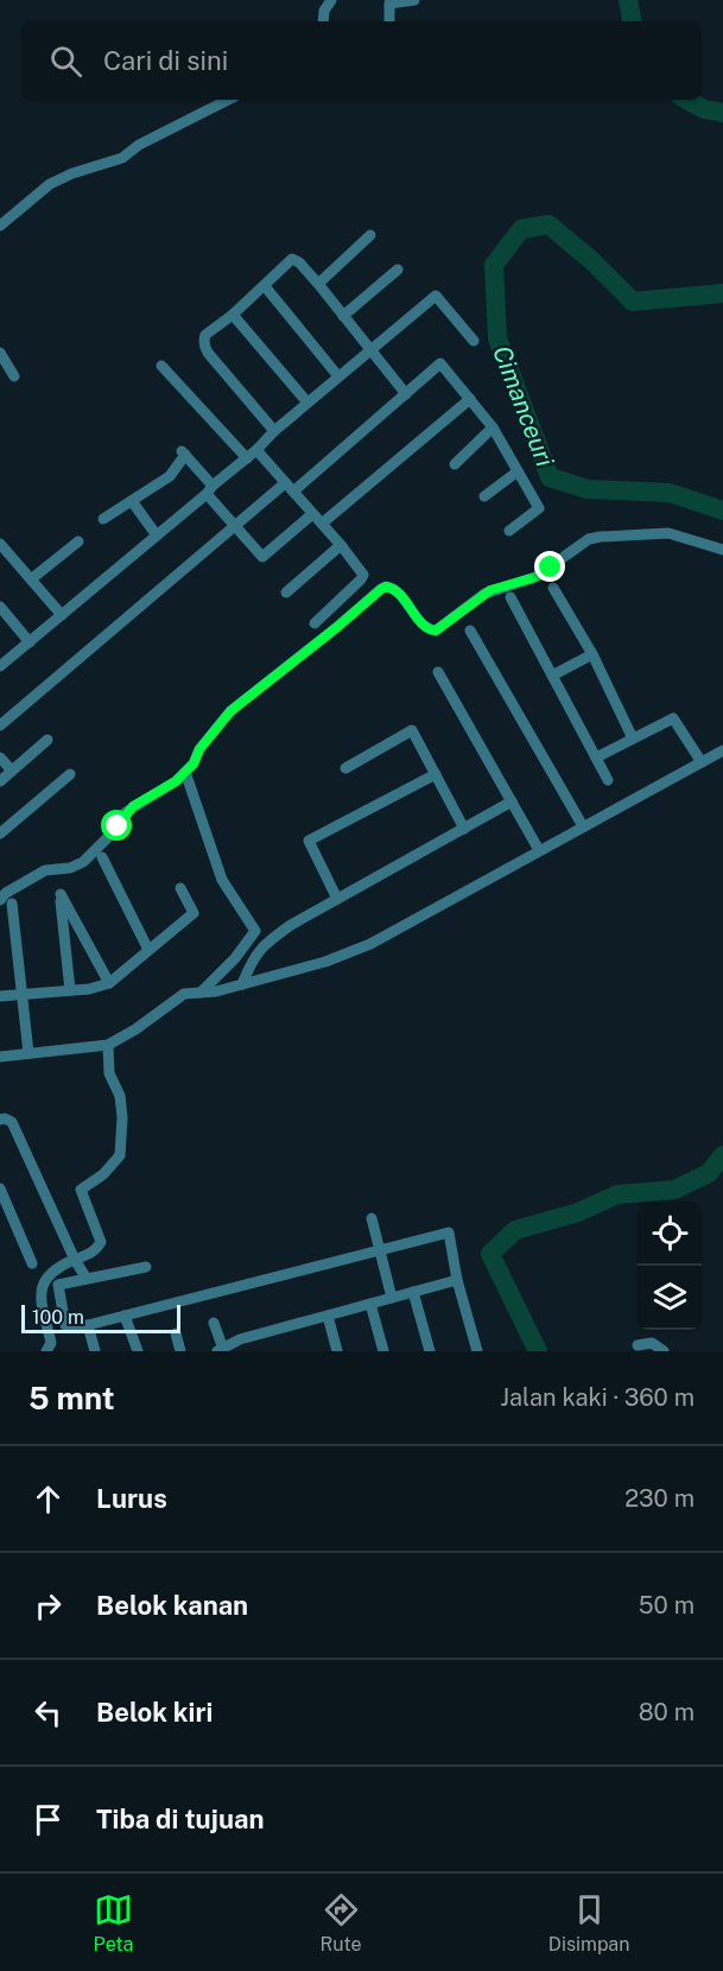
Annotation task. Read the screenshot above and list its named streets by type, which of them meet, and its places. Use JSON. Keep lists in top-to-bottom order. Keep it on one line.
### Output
{"water":["Cimanceuri"],"scale_bar":"100 m","page":{"search":"Cari di sini","scale":"100 m","heading":["5 mnt","Jalan kaki · 360 m"],"list":[["Lurus","230 m"],["Belok kanan","50 m"],["Belok kiri","80 m"],"Tiba di tujuan"],"nav":["Peta","Rute","Disimpan"]}}
